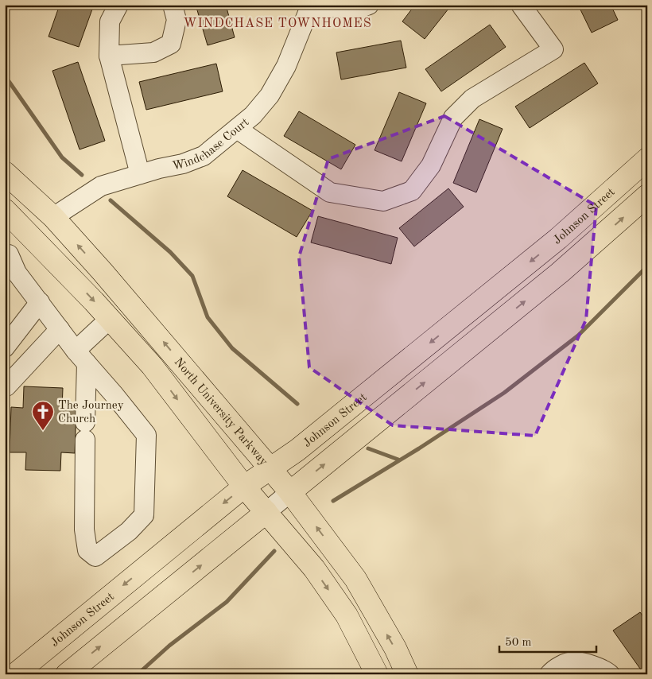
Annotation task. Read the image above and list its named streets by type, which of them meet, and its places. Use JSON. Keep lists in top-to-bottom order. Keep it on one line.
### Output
{"streets":{"main road":["Johnson Street","North University Parkway"],"street":["Windchase Court"]},"crossings":[["Windchase Court","North University Parkway"],["Johnson Street","North University Parkway"]],"districts":["WINDCHASE TOWNHOMES"],"places":{"church":["The Journey Church"]},"scale_bar":"50 m"}
